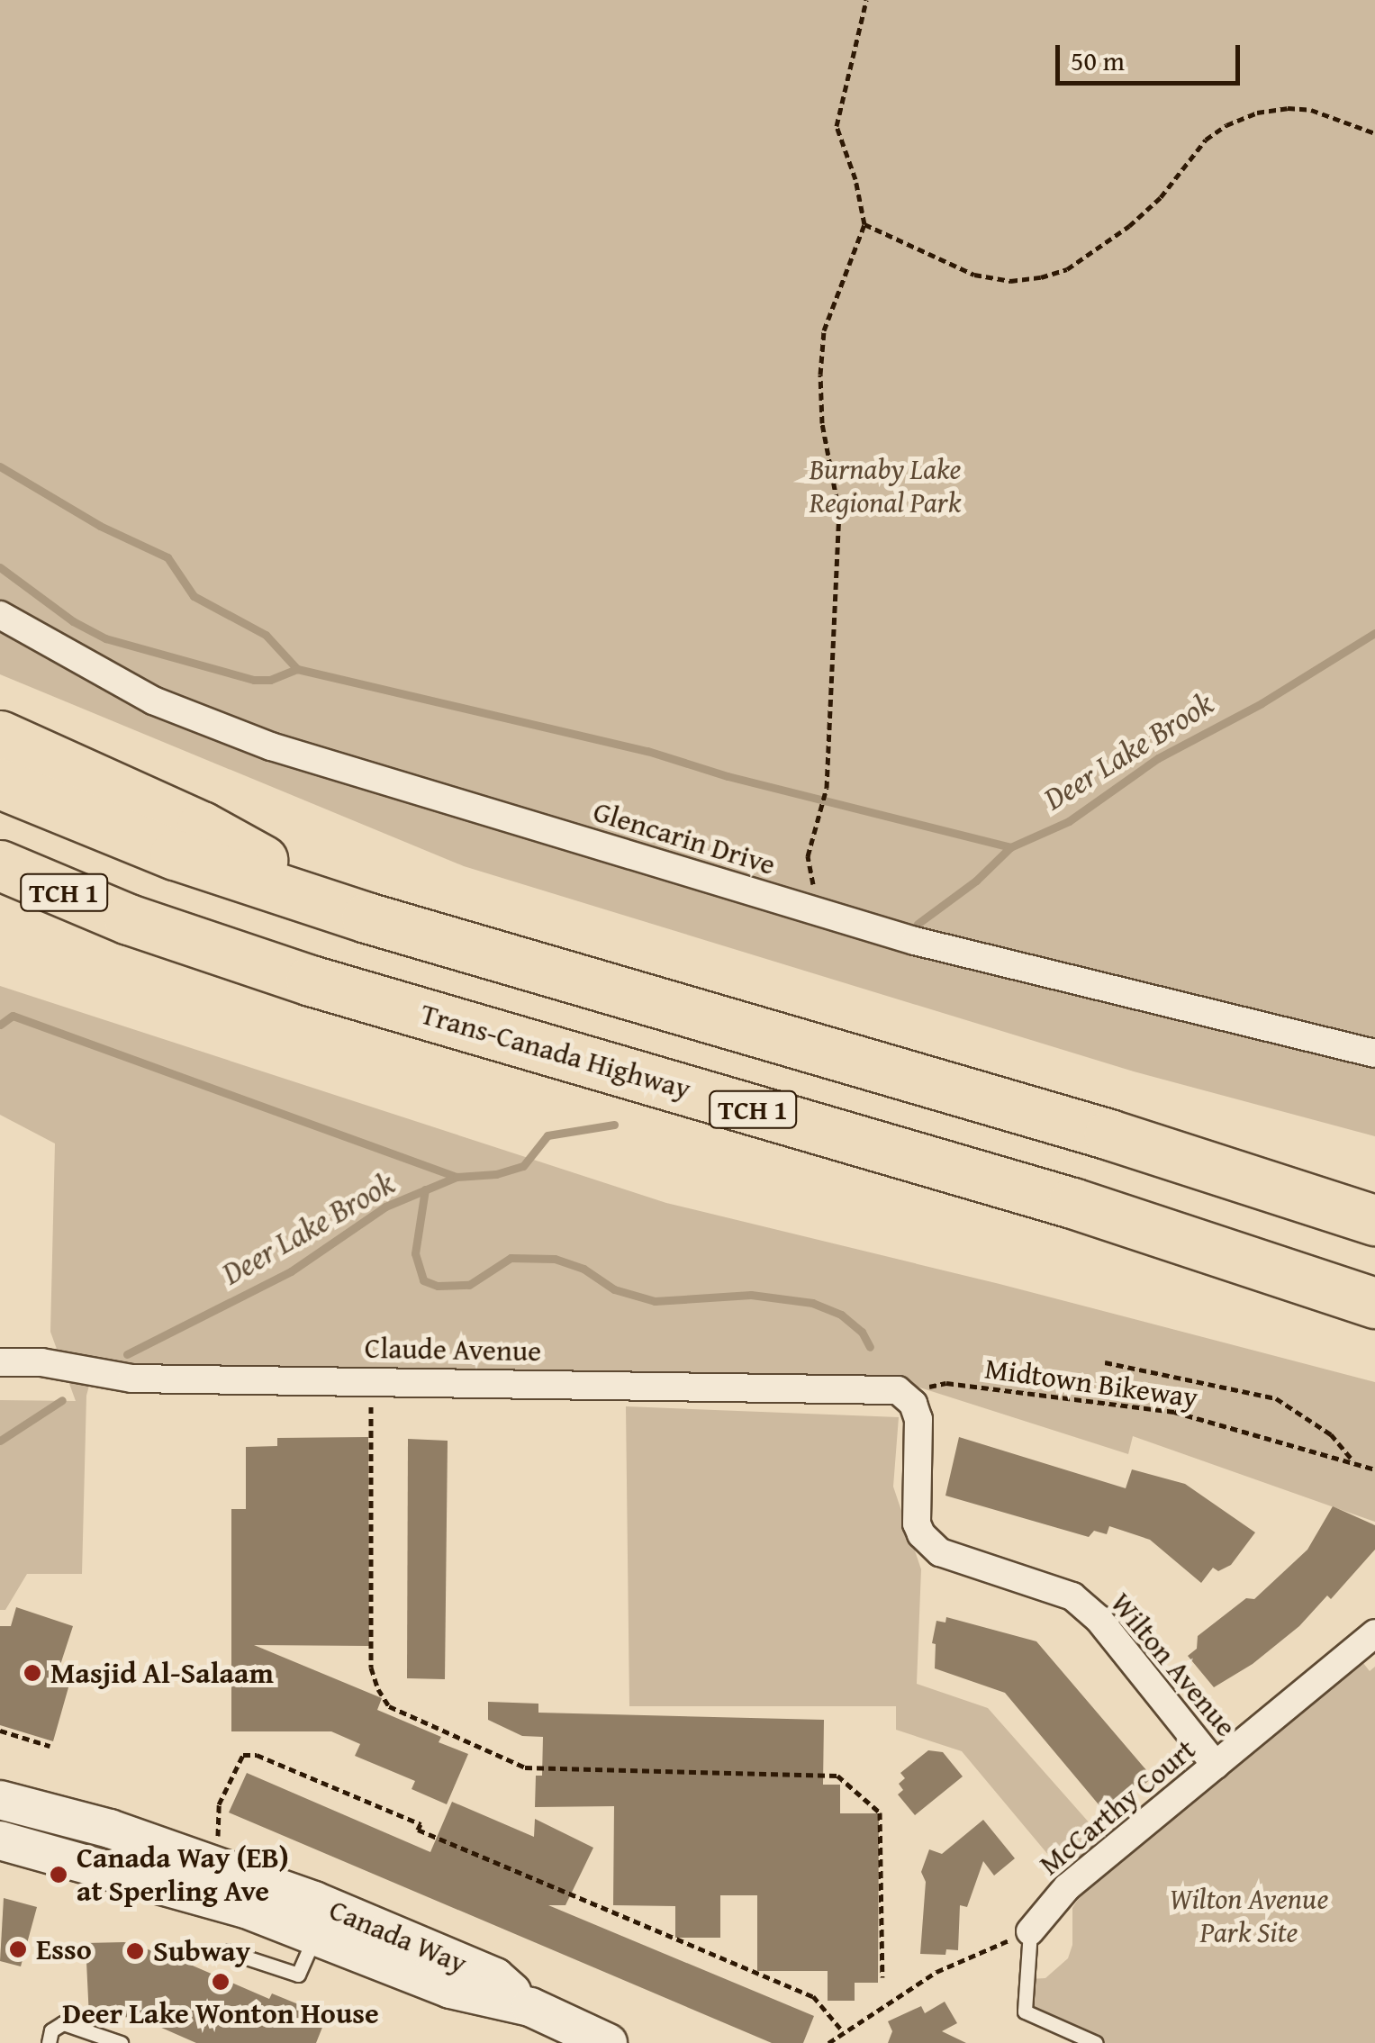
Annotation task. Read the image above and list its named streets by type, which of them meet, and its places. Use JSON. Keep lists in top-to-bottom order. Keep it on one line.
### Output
{"streets":{"highway":["TCH 1","Trans-Canada Highway"],"main road":["Canada Way"],"street":["Glencarin Drive","Claude Avenue","Wilton Avenue","McCarthy Court"],"path":["Midtown Bikeway"]},"crossings":[["Claude Avenue","Midtown Bikeway"],["Claude Avenue","Wilton Avenue"],["Midtown Bikeway","Wilton Avenue"],["Wilton Avenue","McCarthy Court"]],"water":["Deer Lake Brook"],"parks":["Burnaby Lake Regional Park","Wilton Avenue Park Site"],"places":["Masjid Al-Salaam","Canada Way (EB) at Sperling Ave","Esso","Subway","Deer Lake Wonton House"],"scale_bar":"50 m"}
